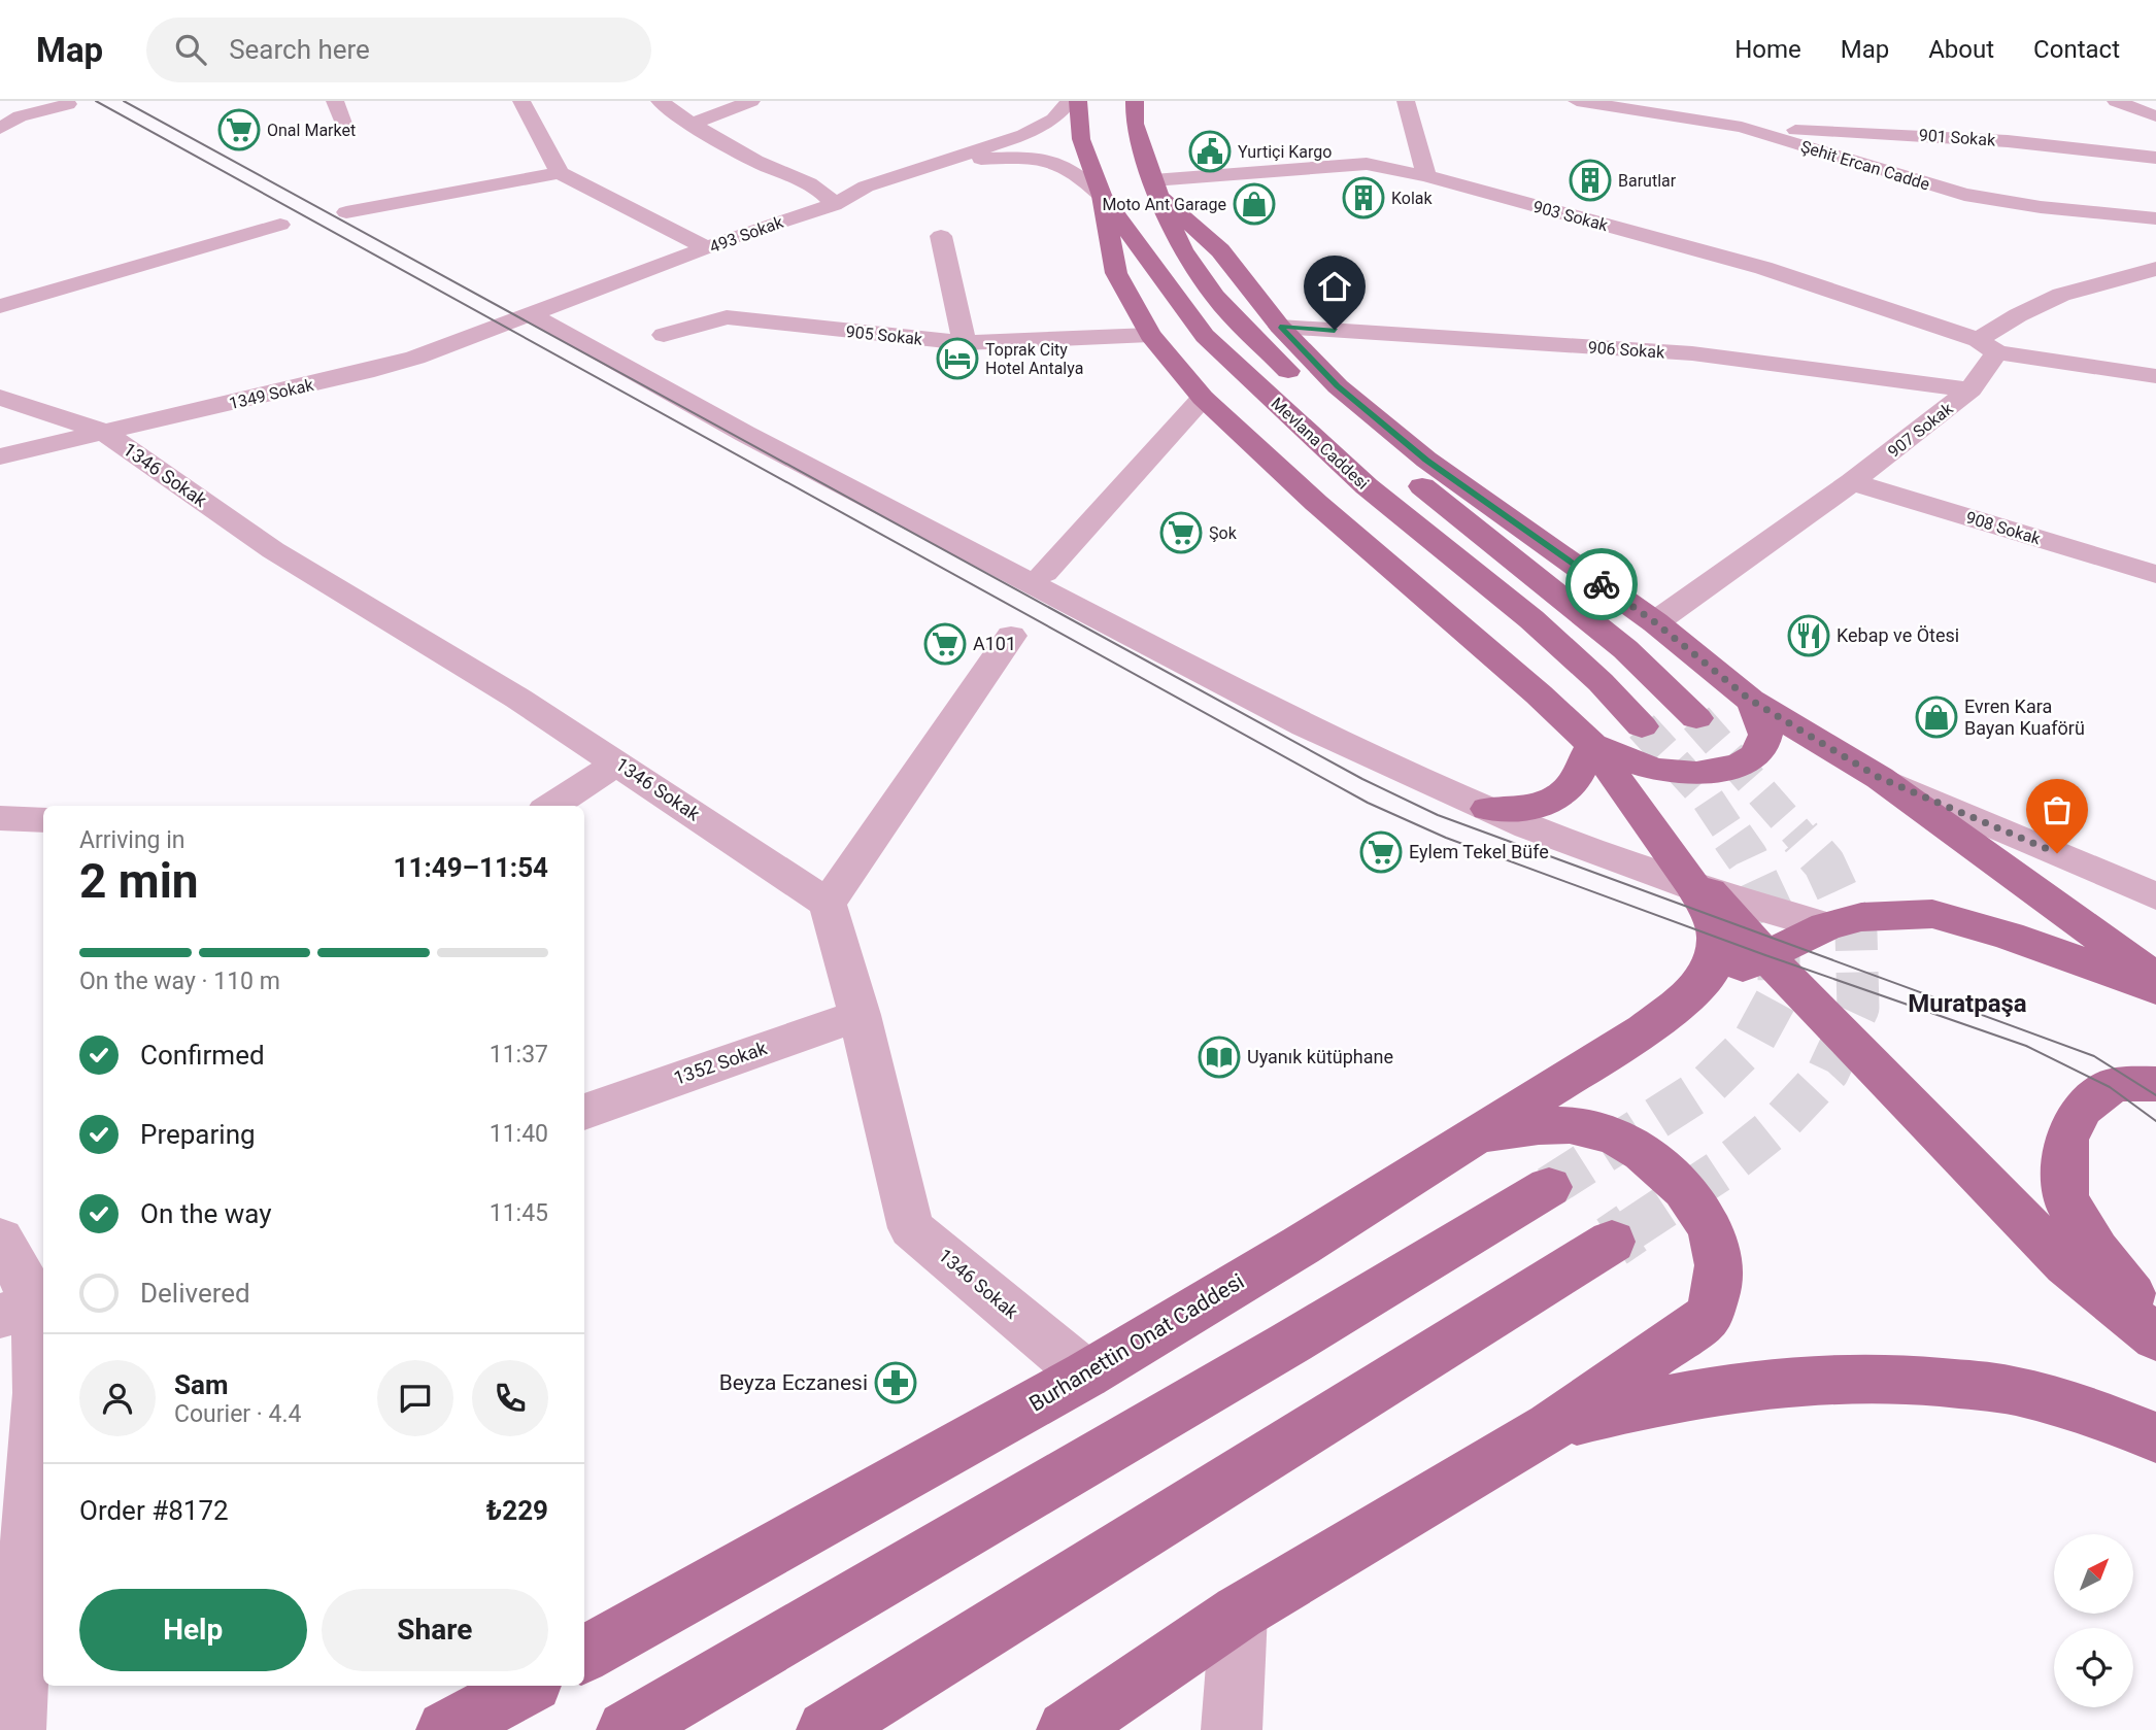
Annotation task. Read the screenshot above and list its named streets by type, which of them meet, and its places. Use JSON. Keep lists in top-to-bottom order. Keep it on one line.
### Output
{"streets":{"main road":["Mevlana Caddesi","Burhanettin Onat Caddesi"],"street":["901 Sokak","Şehit Ercan Cadde","903 Sokak","493 Sokak","905 Sokak","906 Sokak","1349 Sokak","907 Sokak","1346 Sokak","908 Sokak","1352 Sokak"]},"crossings":[["901 Sokak","Şehit Ercan Cadde"],["903 Sokak","907 Sokak"],["903 Sokak","Mevlana Caddesi"],["493 Sokak","1349 Sokak"],["906 Sokak","907 Sokak"],["1349 Sokak","1346 Sokak"],["907 Sokak","908 Sokak"],["1346 Sokak","1352 Sokak"],["1346 Sokak","Burhanettin Onat Caddesi"]],"districts":["Muratpaşa"],"places":{"supermarket":["Onal Market","Şok","A101","Eylem Tekel Büfe"],"public building":["Yurtiçi Kargo"],"building":["Barutlar","Kolak"],"shop":["Moto Ant Garage","Evren Kara Bayan Kuaförü"],"hotel":["Toprak City Hotel Antalya"],"restaurant":["Kebap ve Ötesi"],"library":["Uyanık kütüphane"],"pharmacy":["Beyza Eczanesi"]},"north":"top right","page":{"header":"Map","search":"Search here","nav":["Home","Map","About","Contact"],"heading":["2 min","Arriving in","11:49–11:54"],"panel":["Sam","Courier · 4.4","Order #8172","₺229"],"bar":"On the way · 110 m","list":[["Confirmed","11:37"],["Preparing","11:40"],["On the way","11:45"],"Delivered"],"buttons":["Help","Share"]}}
